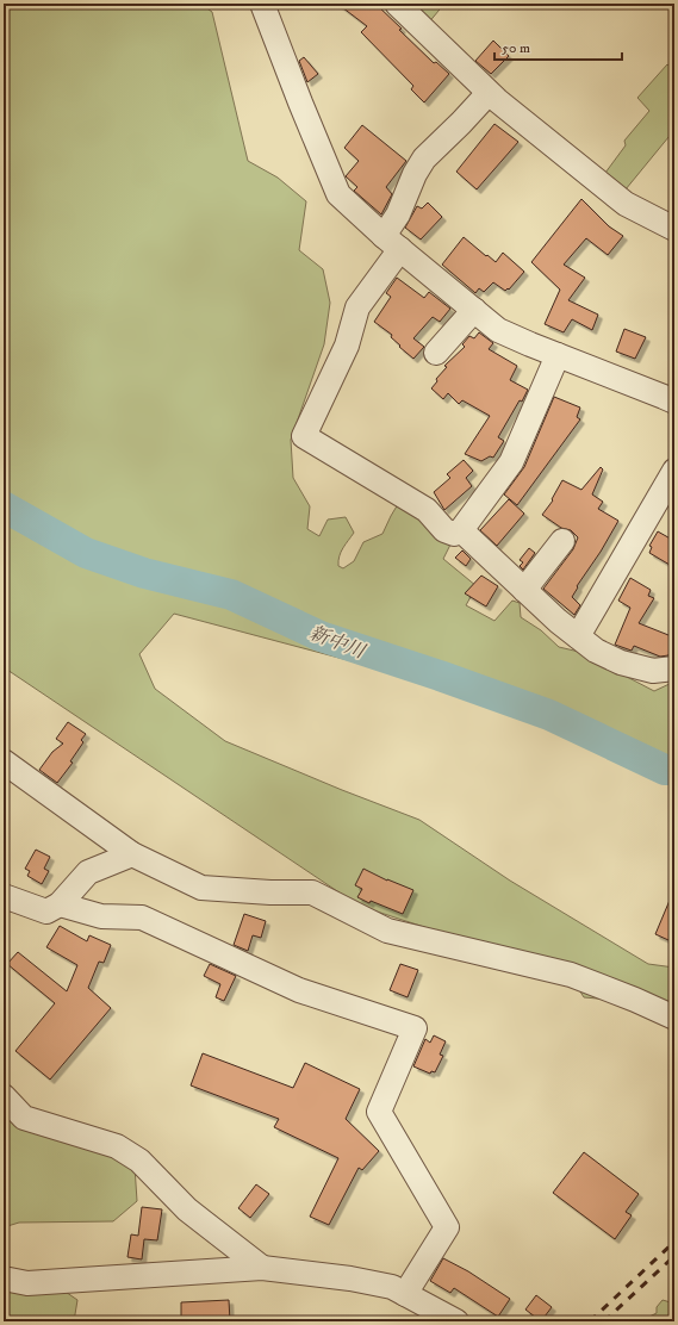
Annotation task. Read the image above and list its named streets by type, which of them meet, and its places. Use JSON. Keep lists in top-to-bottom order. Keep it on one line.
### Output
{"water":["新中川"],"scale_bar":"50 m"}
